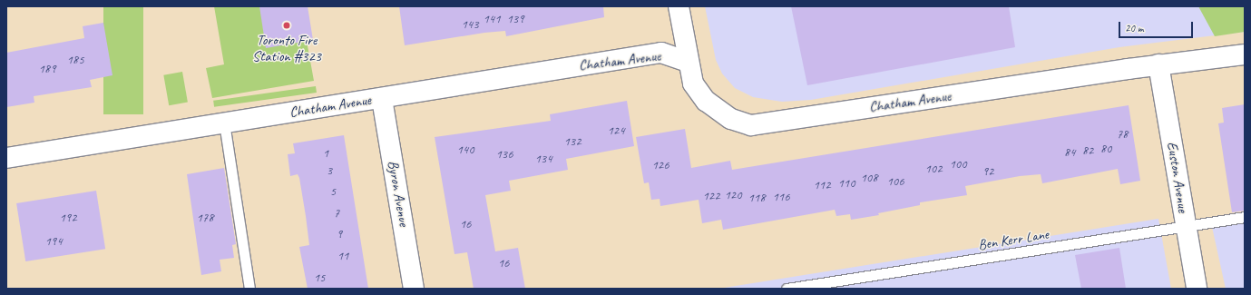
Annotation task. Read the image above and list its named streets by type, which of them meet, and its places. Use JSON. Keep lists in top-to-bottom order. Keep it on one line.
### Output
{"streets":{"street":["Chatham Avenue","Euston Avenue","Byron Avenue"],"lane":["Ben Kerr Lane"]},"crossings":[["Chatham Avenue","Euston Avenue"],["Chatham Avenue","Byron Avenue"],["Euston Avenue","Ben Kerr Lane"]],"places":["Toronto Fire Station #323"],"house_numbers":["141","139","143","185","189","124","78","132","80","140","82","84","1","136","134","100","126","102","3","92","108","106","110","112","5","120","122","116","118","7","192","178","16","9","194","11","16","15"],"scale_bar":"20 m"}
